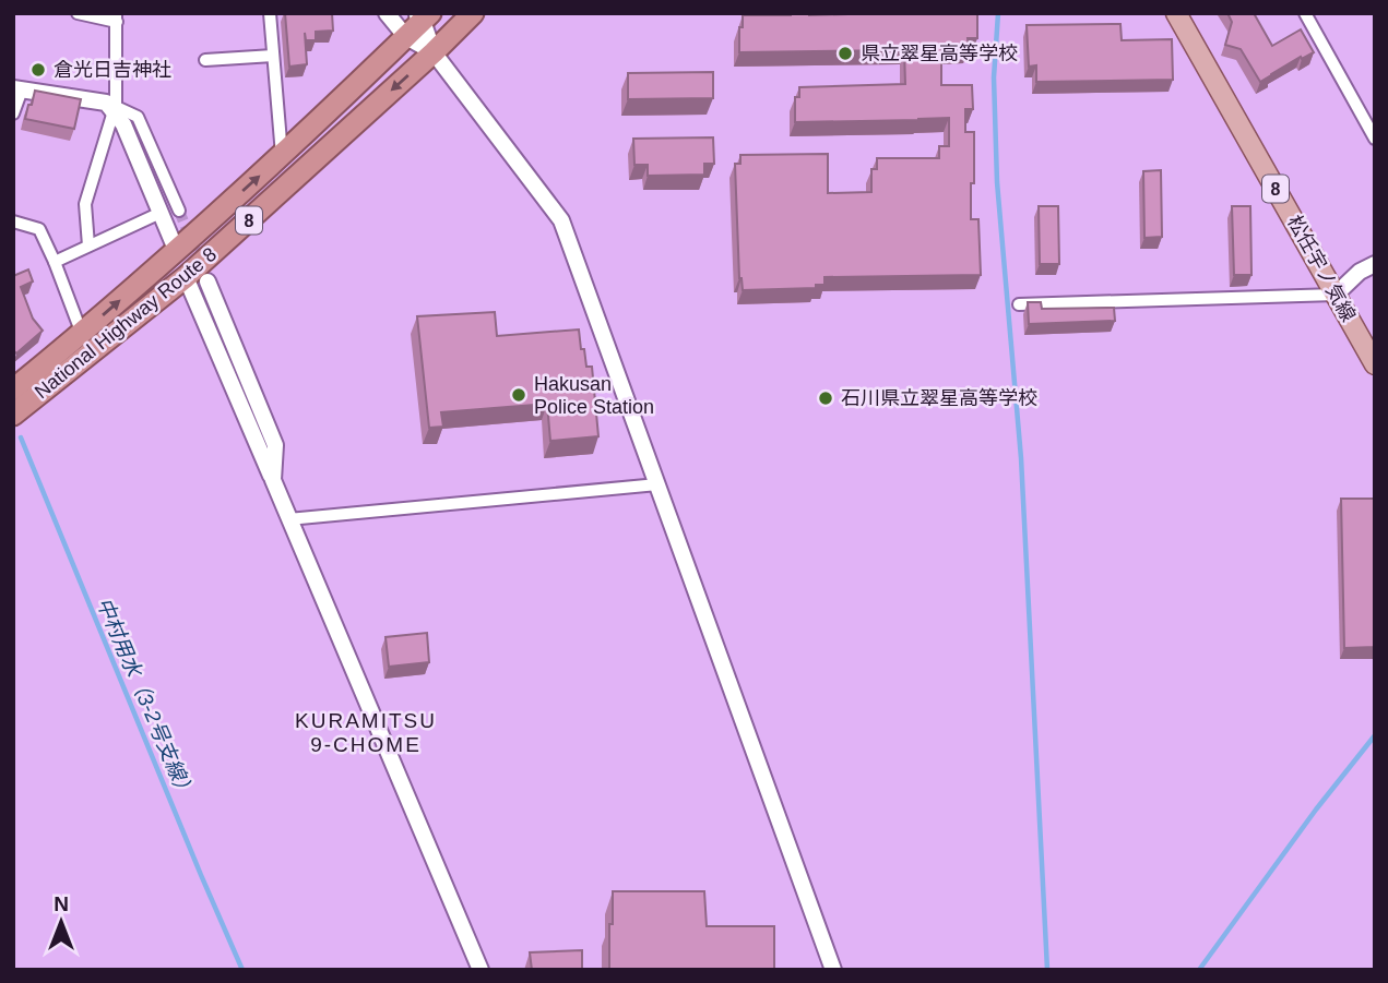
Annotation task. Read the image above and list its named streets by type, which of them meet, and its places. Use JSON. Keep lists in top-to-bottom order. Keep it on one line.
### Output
{"streets":{"highway":["8","National Highway Route 8"],"main road":["松任宇ノ気線"]},"districts":["KURAMITSU 9-CHOME"],"water":["中村用水（3-2号支線）"],"places":["県立翠星高等学校","倉光日吉神社","Hakusan Police Station","石川県立翠星高等学校"],"north":"top"}
